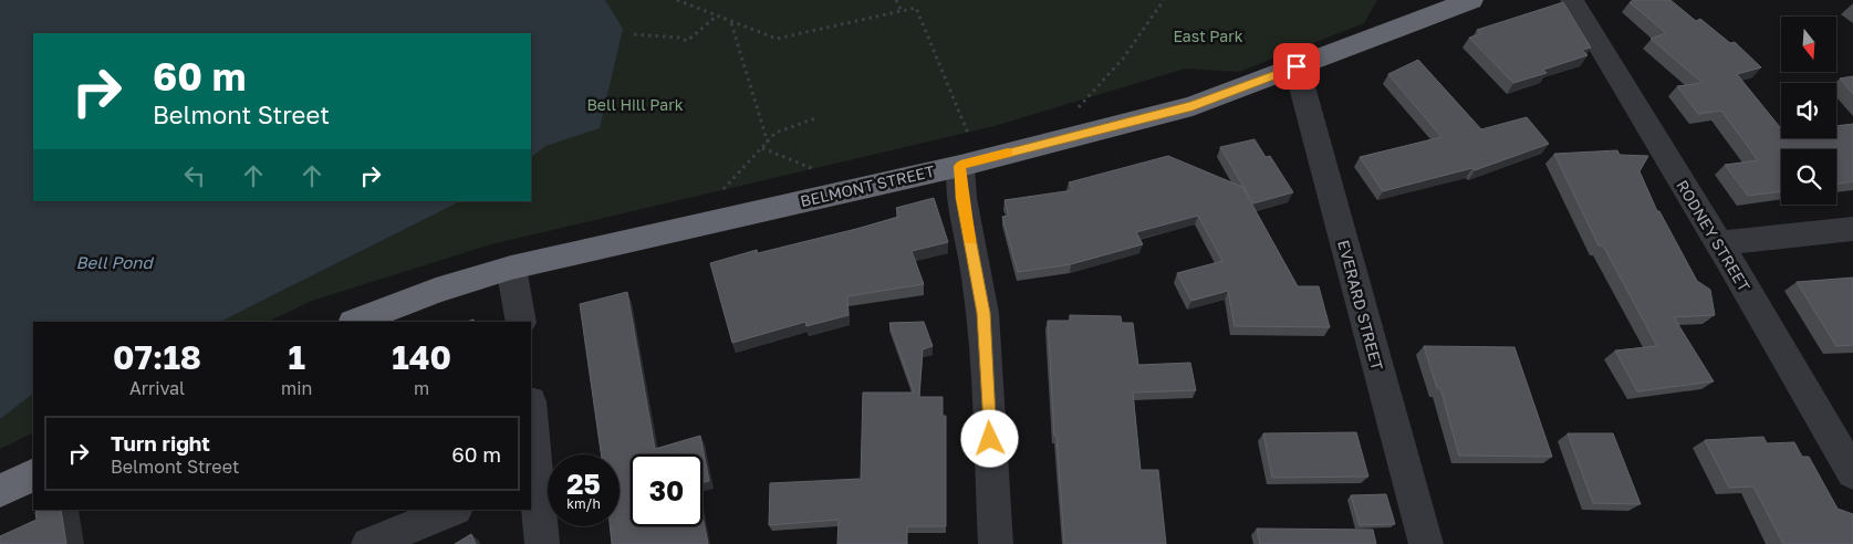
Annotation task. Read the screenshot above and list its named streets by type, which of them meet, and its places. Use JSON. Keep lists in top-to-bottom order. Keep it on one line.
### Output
{"streets":{"highway":["BELMONT STREET"],"street":["RODNEY STREET","EVERARD STREET"]},"crossings":[["BELMONT STREET","EVERARD STREET"]],"water":["Bell Pond"],"parks":["East Park","Bell Hill Park"],"north":"bottom","page":{"turn":["60 m","Belmont Street"],"eta":["07:18","Arrival","1","min","140","m"],"list":[{"name":"Turn right","note":"Belmont Street","value":"60 m"}],"speed":"25 km/h","limit":"30"}}
